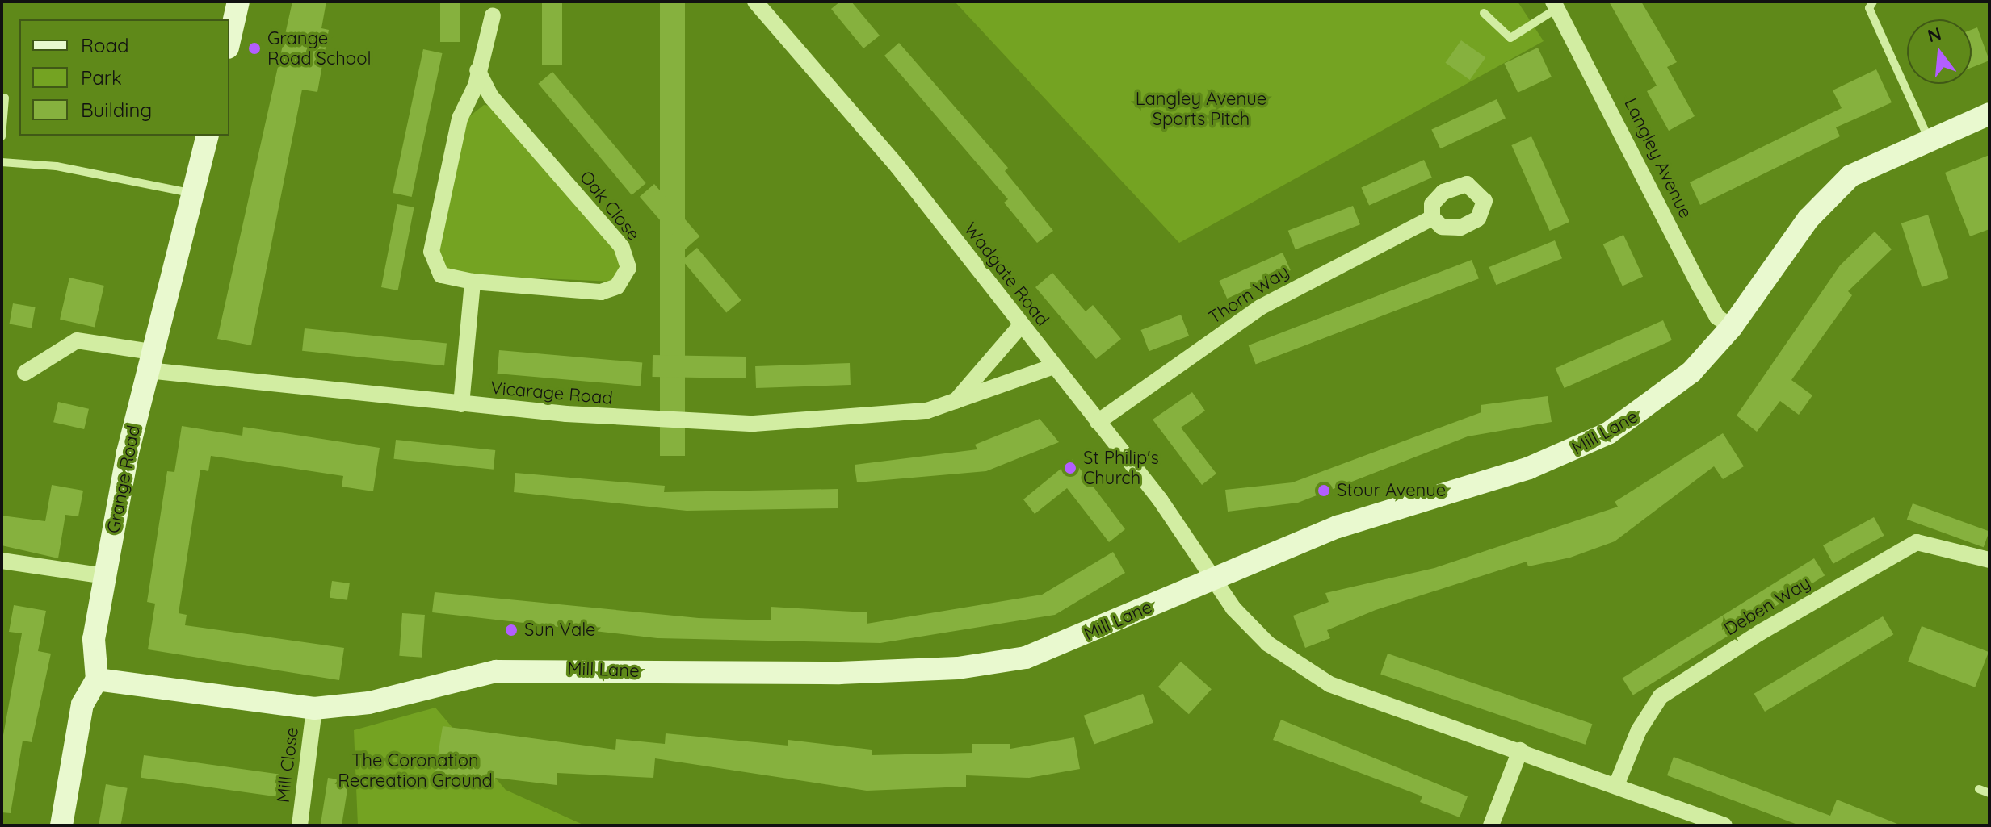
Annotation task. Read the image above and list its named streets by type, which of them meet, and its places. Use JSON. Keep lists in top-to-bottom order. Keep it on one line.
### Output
{"streets":{"street":["Langley Avenue","Oak Close","Wadgate Road","Thorn Way","Vicarage Road","Mill Lane","Grange Road","Deben Way","Mill Close"]},"crossings":[["Langley Avenue","Mill Lane"],["Wadgate Road","Thorn Way"],["Wadgate Road","Vicarage Road"],["Wadgate Road","Mill Lane"],["Vicarage Road","Grange Road"],["Mill Lane","Grange Road"],["Mill Lane","Mill Close"]],"parks":["Langley Avenue Sports Pitch","The Coronation Recreation Ground"],"places":["Grange Road School","St Philip's Church","Stour Avenue","Sun Vale"],"legend":["Road","Park","Building"],"north":"top"}
